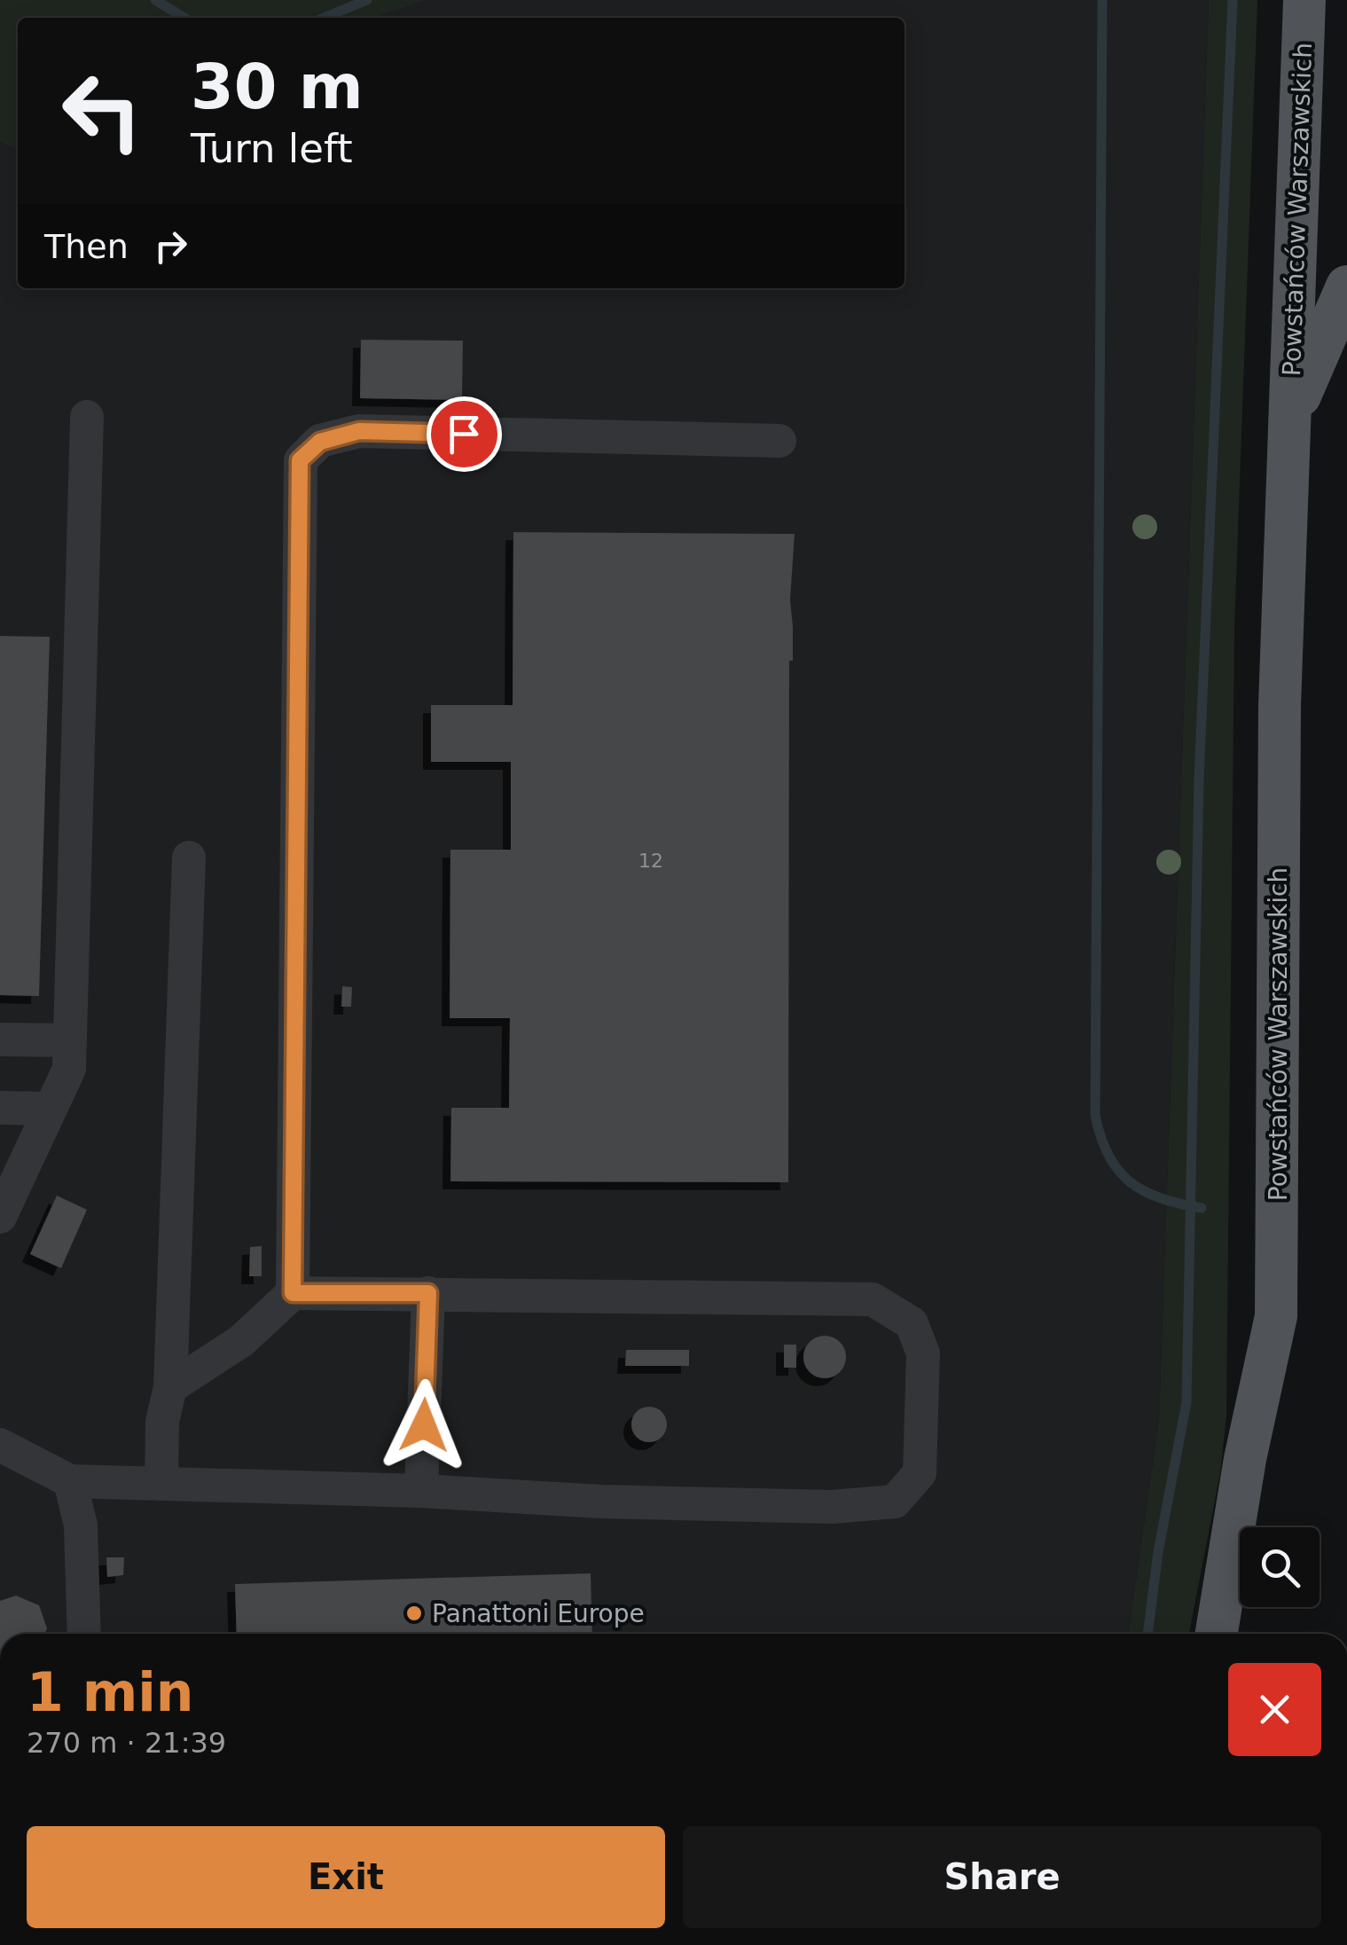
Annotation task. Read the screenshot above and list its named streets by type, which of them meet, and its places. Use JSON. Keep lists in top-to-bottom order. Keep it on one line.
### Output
{"streets":{"main road":["Powstańców Warszawskich"]},"places":["Panattoni Europe"],"house_numbers":["12"],"page":{"turn":["30 m","Turn left"],"then":"Then","heading":["1 min","270 m · 21:39"],"buttons":["Exit","Share"]}}
